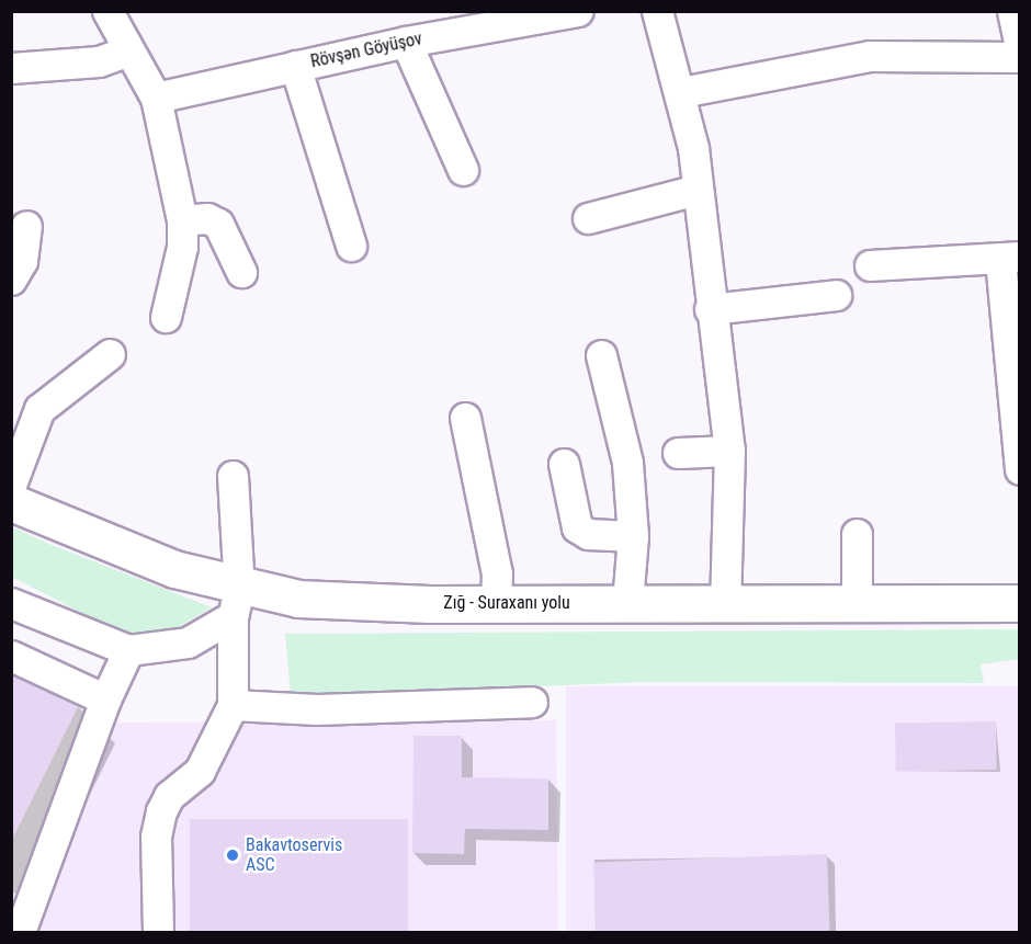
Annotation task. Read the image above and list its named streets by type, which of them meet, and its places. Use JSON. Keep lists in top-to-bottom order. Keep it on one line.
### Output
{"streets":{"main road":["Zığ - Suraxanı yolu"],"street":["Rövşən Göyüşov"]},"places":["Bakavtoservis ASC"]}
